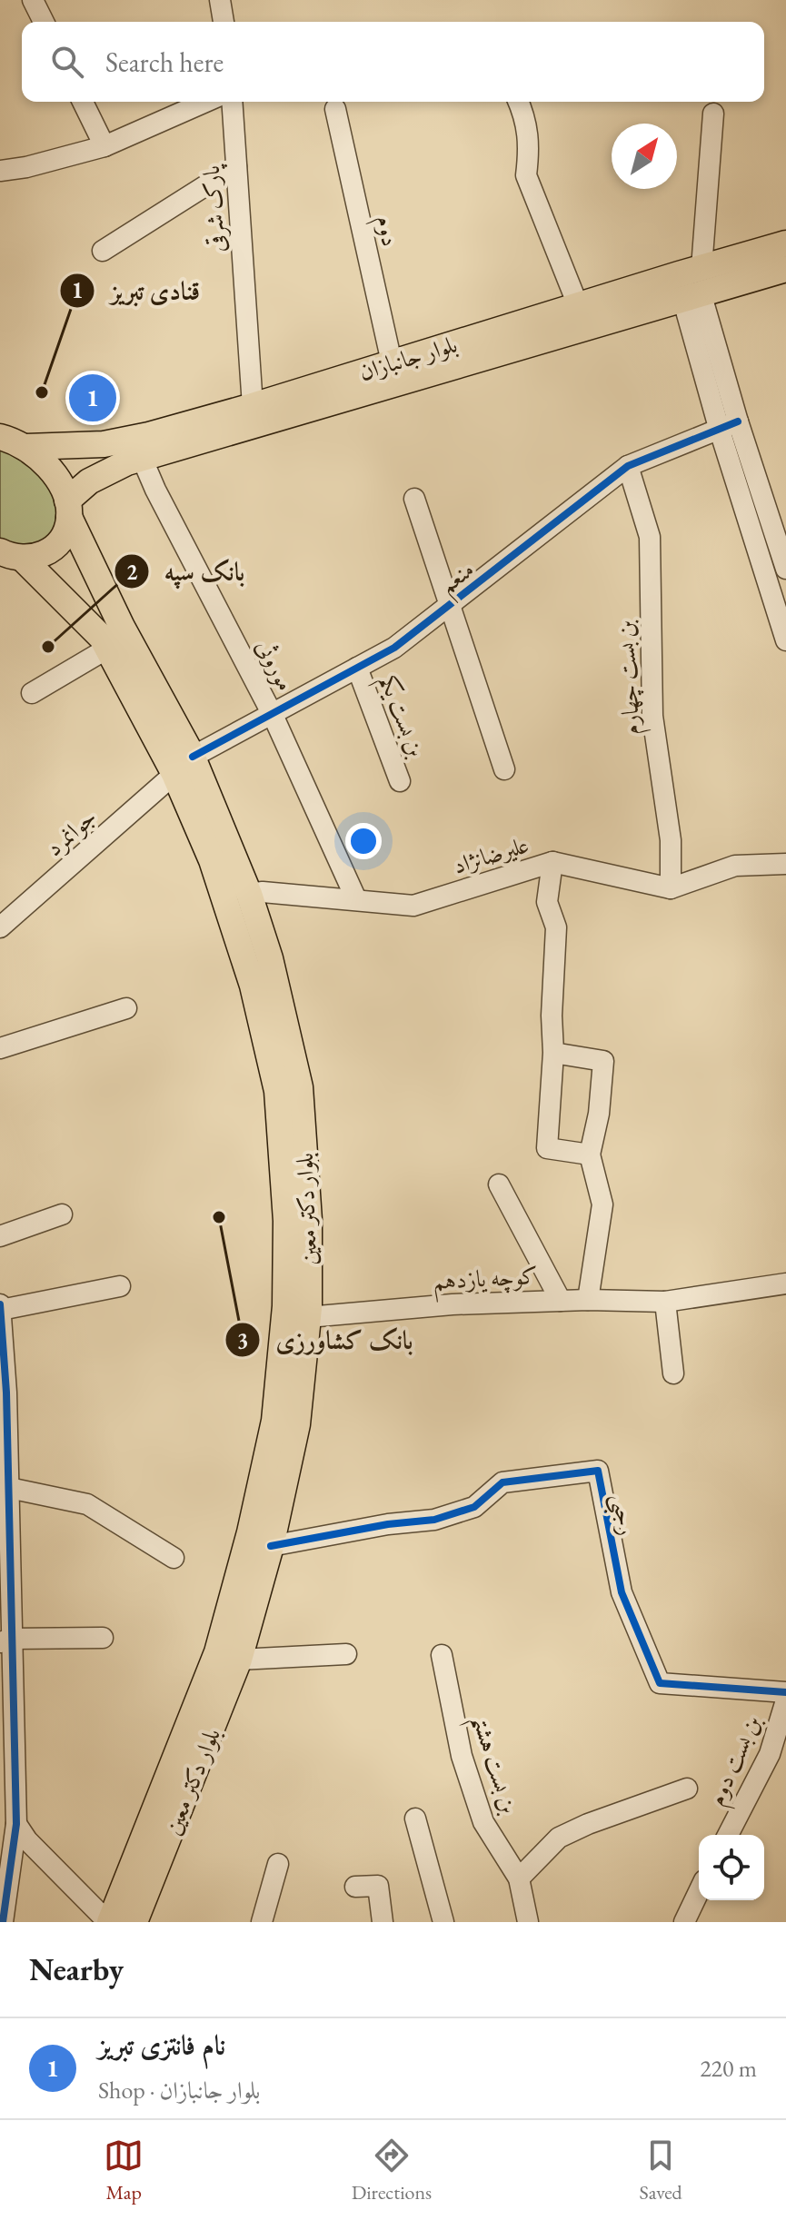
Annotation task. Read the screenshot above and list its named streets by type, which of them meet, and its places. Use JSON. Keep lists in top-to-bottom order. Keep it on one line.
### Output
{"streets":{"main road":["بلوار جانبازان","بلوار دکتر معین"],"street":["پارک شرقی","دوم","منعم","موروثی","بن بست چهارم","بن بست یکم","جوانمرد","علیرضانژاد","کوچه یازدهم","رجبی","بن بست دوم","بن بست هشتم"]},"crossings":[["پارک شرقی","بلوار جانبازان"],["دوم","بلوار جانبازان"],["بلوار جانبازان","موروثی"],["بلوار جانبازان","بلوار دکتر معین"],["منعم","موروثی"],["منعم","بن بست چهارم"],["منعم","بن بست یکم"],["منعم","جوانمرد"],["منعم","بلوار دکتر معین"],["موروثی","علیرضانژاد"],["بن بست چهارم","علیرضانژاد"],["جوانمرد","بلوار دکتر معین"],["علیرضانژاد","بلوار دکتر معین"],["بلوار دکتر معین","کوچه یازدهم"],["بلوار دکتر معین","رجبی"]],"places":["قنادی تبریز","بانک سپه","بانک کشاورزی"],"north":"top right","page":{"search":"Search here","pins":"1","heading":"Nearby","list":[{"mark":"1","name":"نام فانتزی تبریز","note":"Shop · بلوار جانبازان","value":"220 m"}],"nav":["Map","Directions","Saved"]}}
